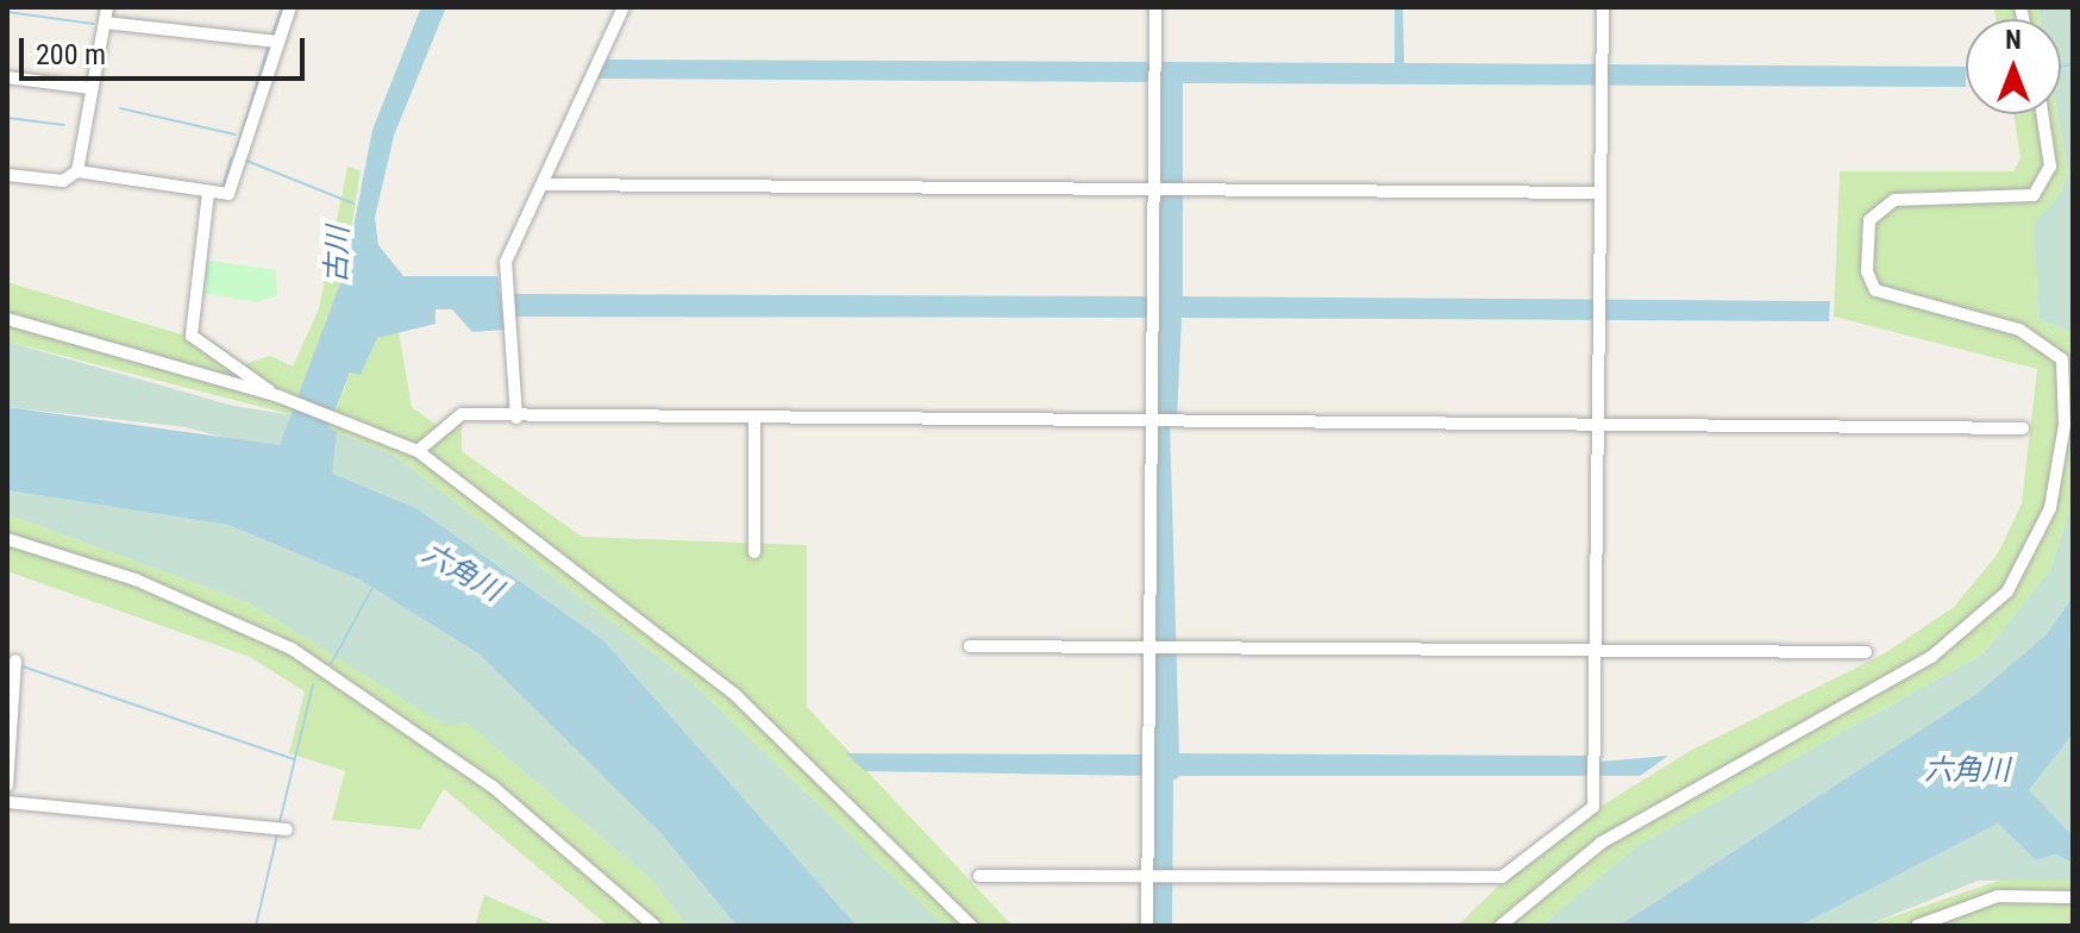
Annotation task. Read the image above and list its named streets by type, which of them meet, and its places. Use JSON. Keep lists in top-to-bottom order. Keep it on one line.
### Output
{"water":["古川","六角川"],"scale_bar":"200 m","north":"top"}
